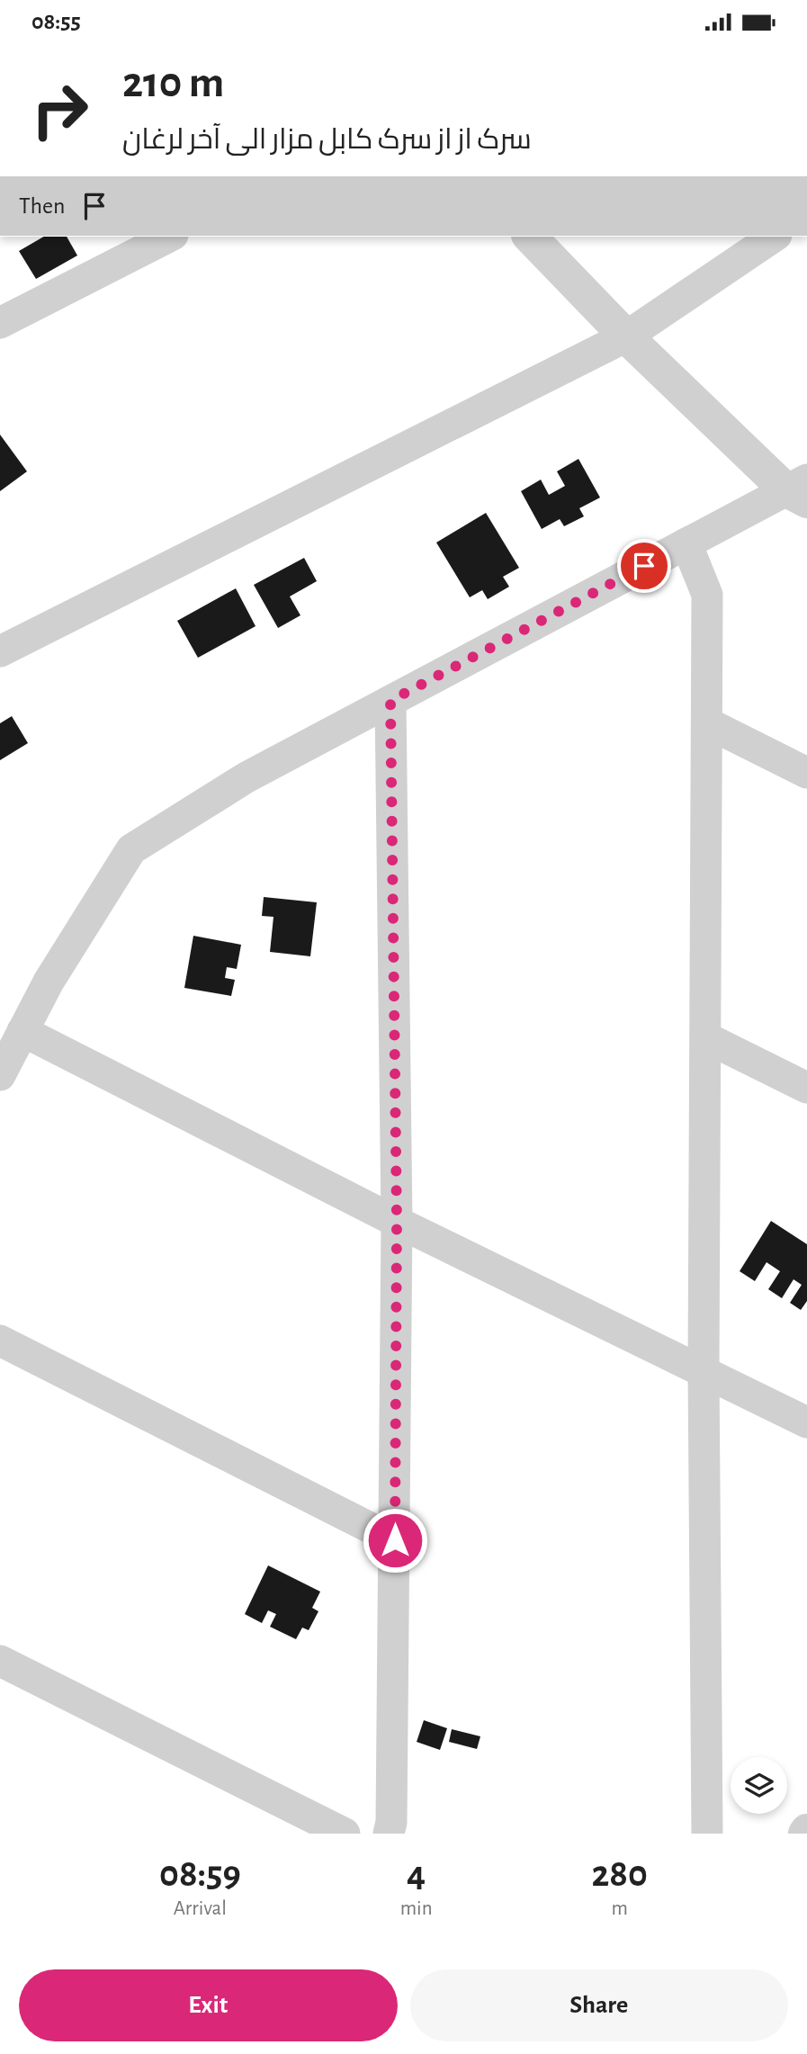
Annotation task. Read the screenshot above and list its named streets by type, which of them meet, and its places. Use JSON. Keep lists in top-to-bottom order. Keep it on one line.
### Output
{"page":{"status":"08:55","turn":["210 m","سرک از از سرک کابل مزار الی آخر لرغان"],"then":"Then","eta":["08:59","Arrival","4","min","280","m"],"buttons":["Exit","Share"]}}
